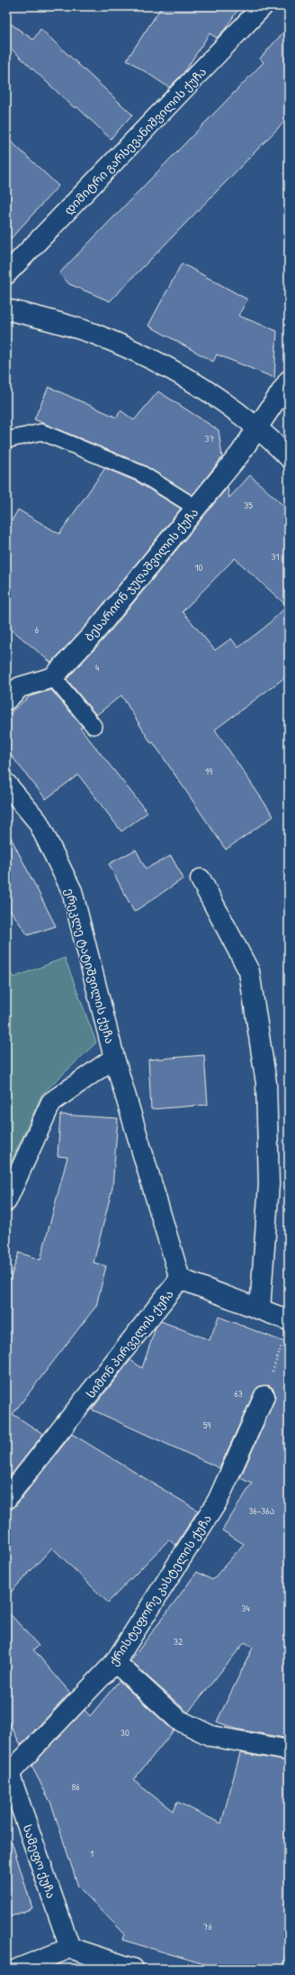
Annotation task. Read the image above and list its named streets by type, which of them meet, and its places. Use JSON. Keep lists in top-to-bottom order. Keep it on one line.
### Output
{"streets":{"street":["დიმიტრი გარსევანიშვილის ქუჩა","ბესარიონ ჯუღაშვილის ქუჩა","ერეკლე ტატიშვილის ქუჩა","სიმონ პირველის ქუჩა","ქრისტეფორე კასტელის ქუჩა","სამეფო ქუჩა"]},"crossings":[["ერეკლე ტატიშვილის ქუჩა","სიმონ პირველის ქუჩა"],["ქრისტეფორე კასტელის ქუჩა","სამეფო ქუჩა"]],"house_numbers":["37","35","31","10","6","4","19","63","59","36-36ა","34","32","30","86","1","76"]}
